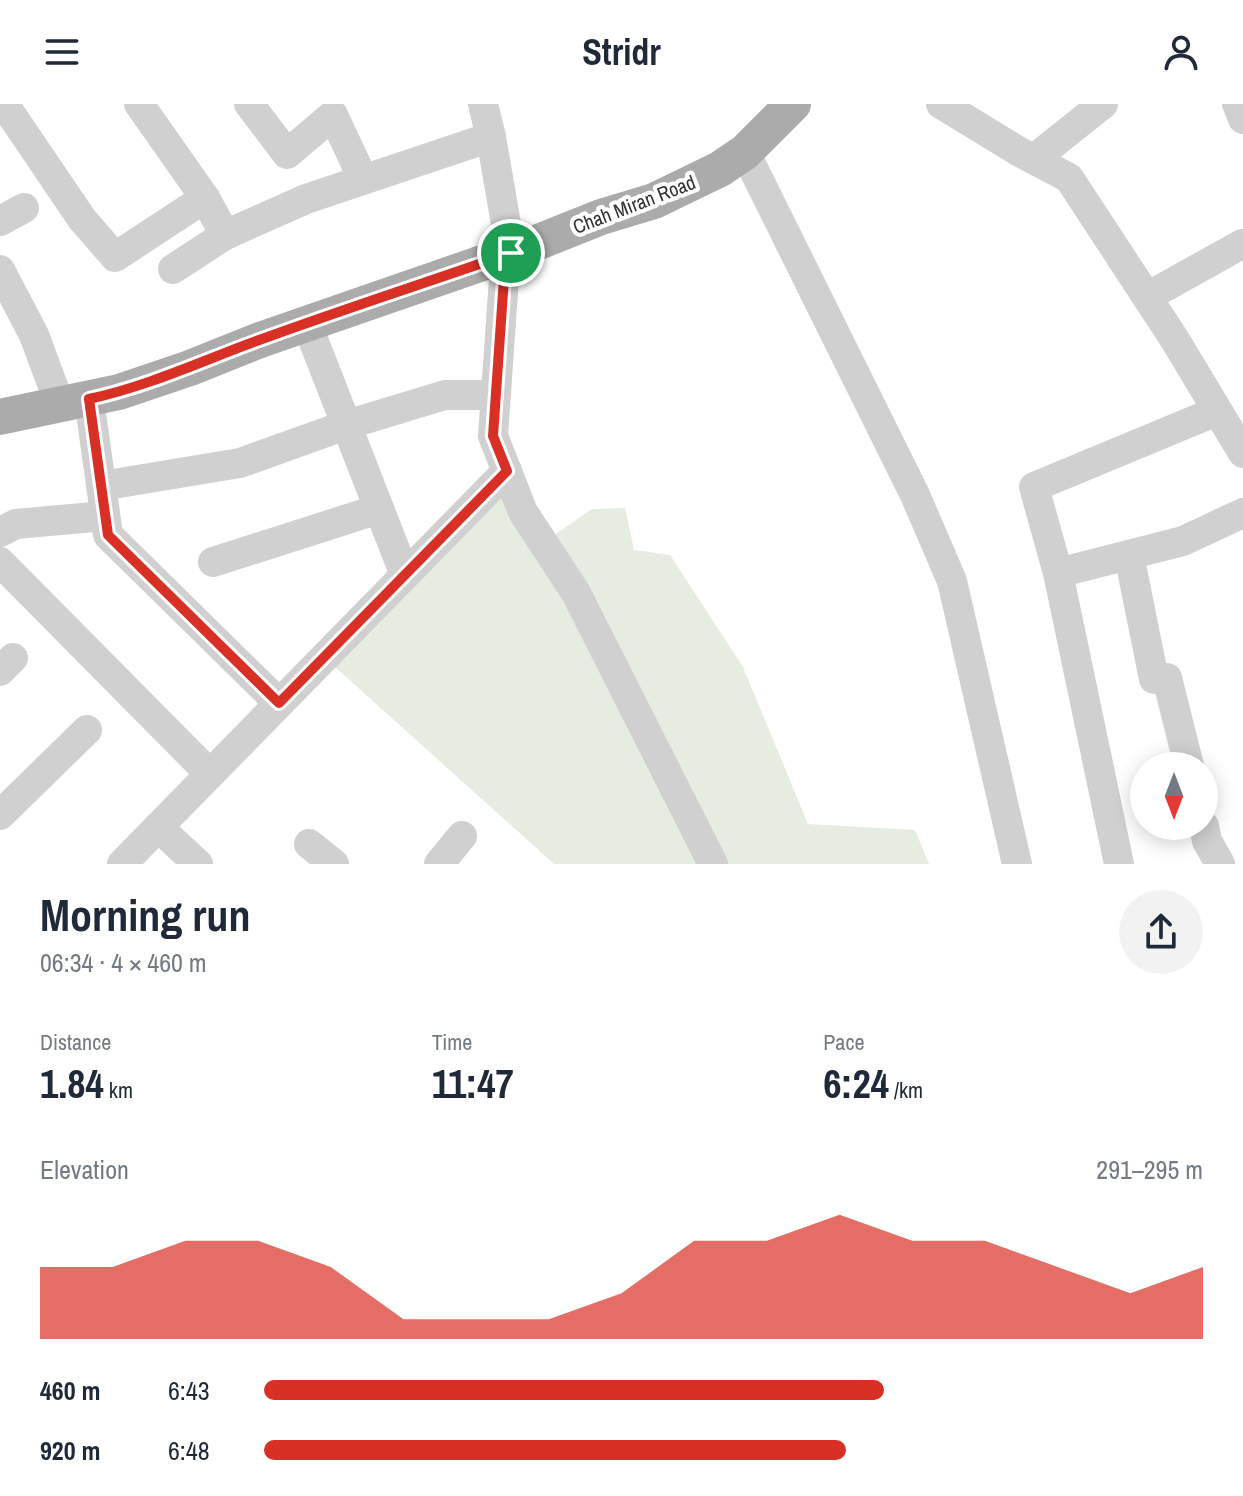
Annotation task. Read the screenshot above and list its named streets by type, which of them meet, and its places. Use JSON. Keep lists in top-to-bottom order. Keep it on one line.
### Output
{"streets":{"main road":["Chah Miran Road"]},"north":"bottom","page":{"header":"Stridr","heading":["Morning run","06:34 · 4 × 460 m"],"stats":[["Distance","1.84 km"],["Time","11:47"],["Pace","6:24 /km"]],"chart":["Elevation","291–295 m"],"list":[{"name":"460 m","note":"6:43"},{"name":"920 m","note":"6:48"}]}}
